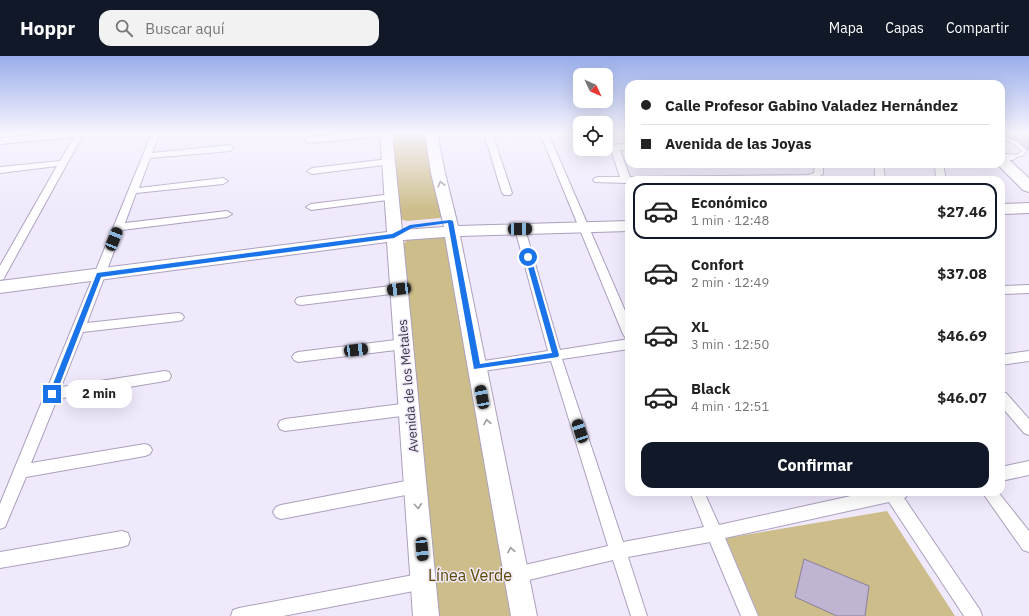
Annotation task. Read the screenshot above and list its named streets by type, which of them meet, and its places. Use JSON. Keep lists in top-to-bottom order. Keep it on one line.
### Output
{"streets":{"street":["Avenida de los Metales"]},"parks":["Línea Verde"],"north":"bottom right","page":{"header":"Hoppr","search":"Buscar aquí","nav":["Mapa","Capas","Compartir"],"banner":["Calle Profesor Gabino Valadez Hernández","Avenida de las Joyas"],"list":[{"name":"Económico","note":"1 min · 12:48","value":"$27.46"},{"name":"Confort","note":"2 min · 12:49","value":"$37.08"},{"name":"XL","note":"3 min · 12:50","value":"$46.69"},{"name":"Black","note":"4 min · 12:51","value":"$46.07"}],"bubble":"2 min","buttons":"Confirmar"}}
